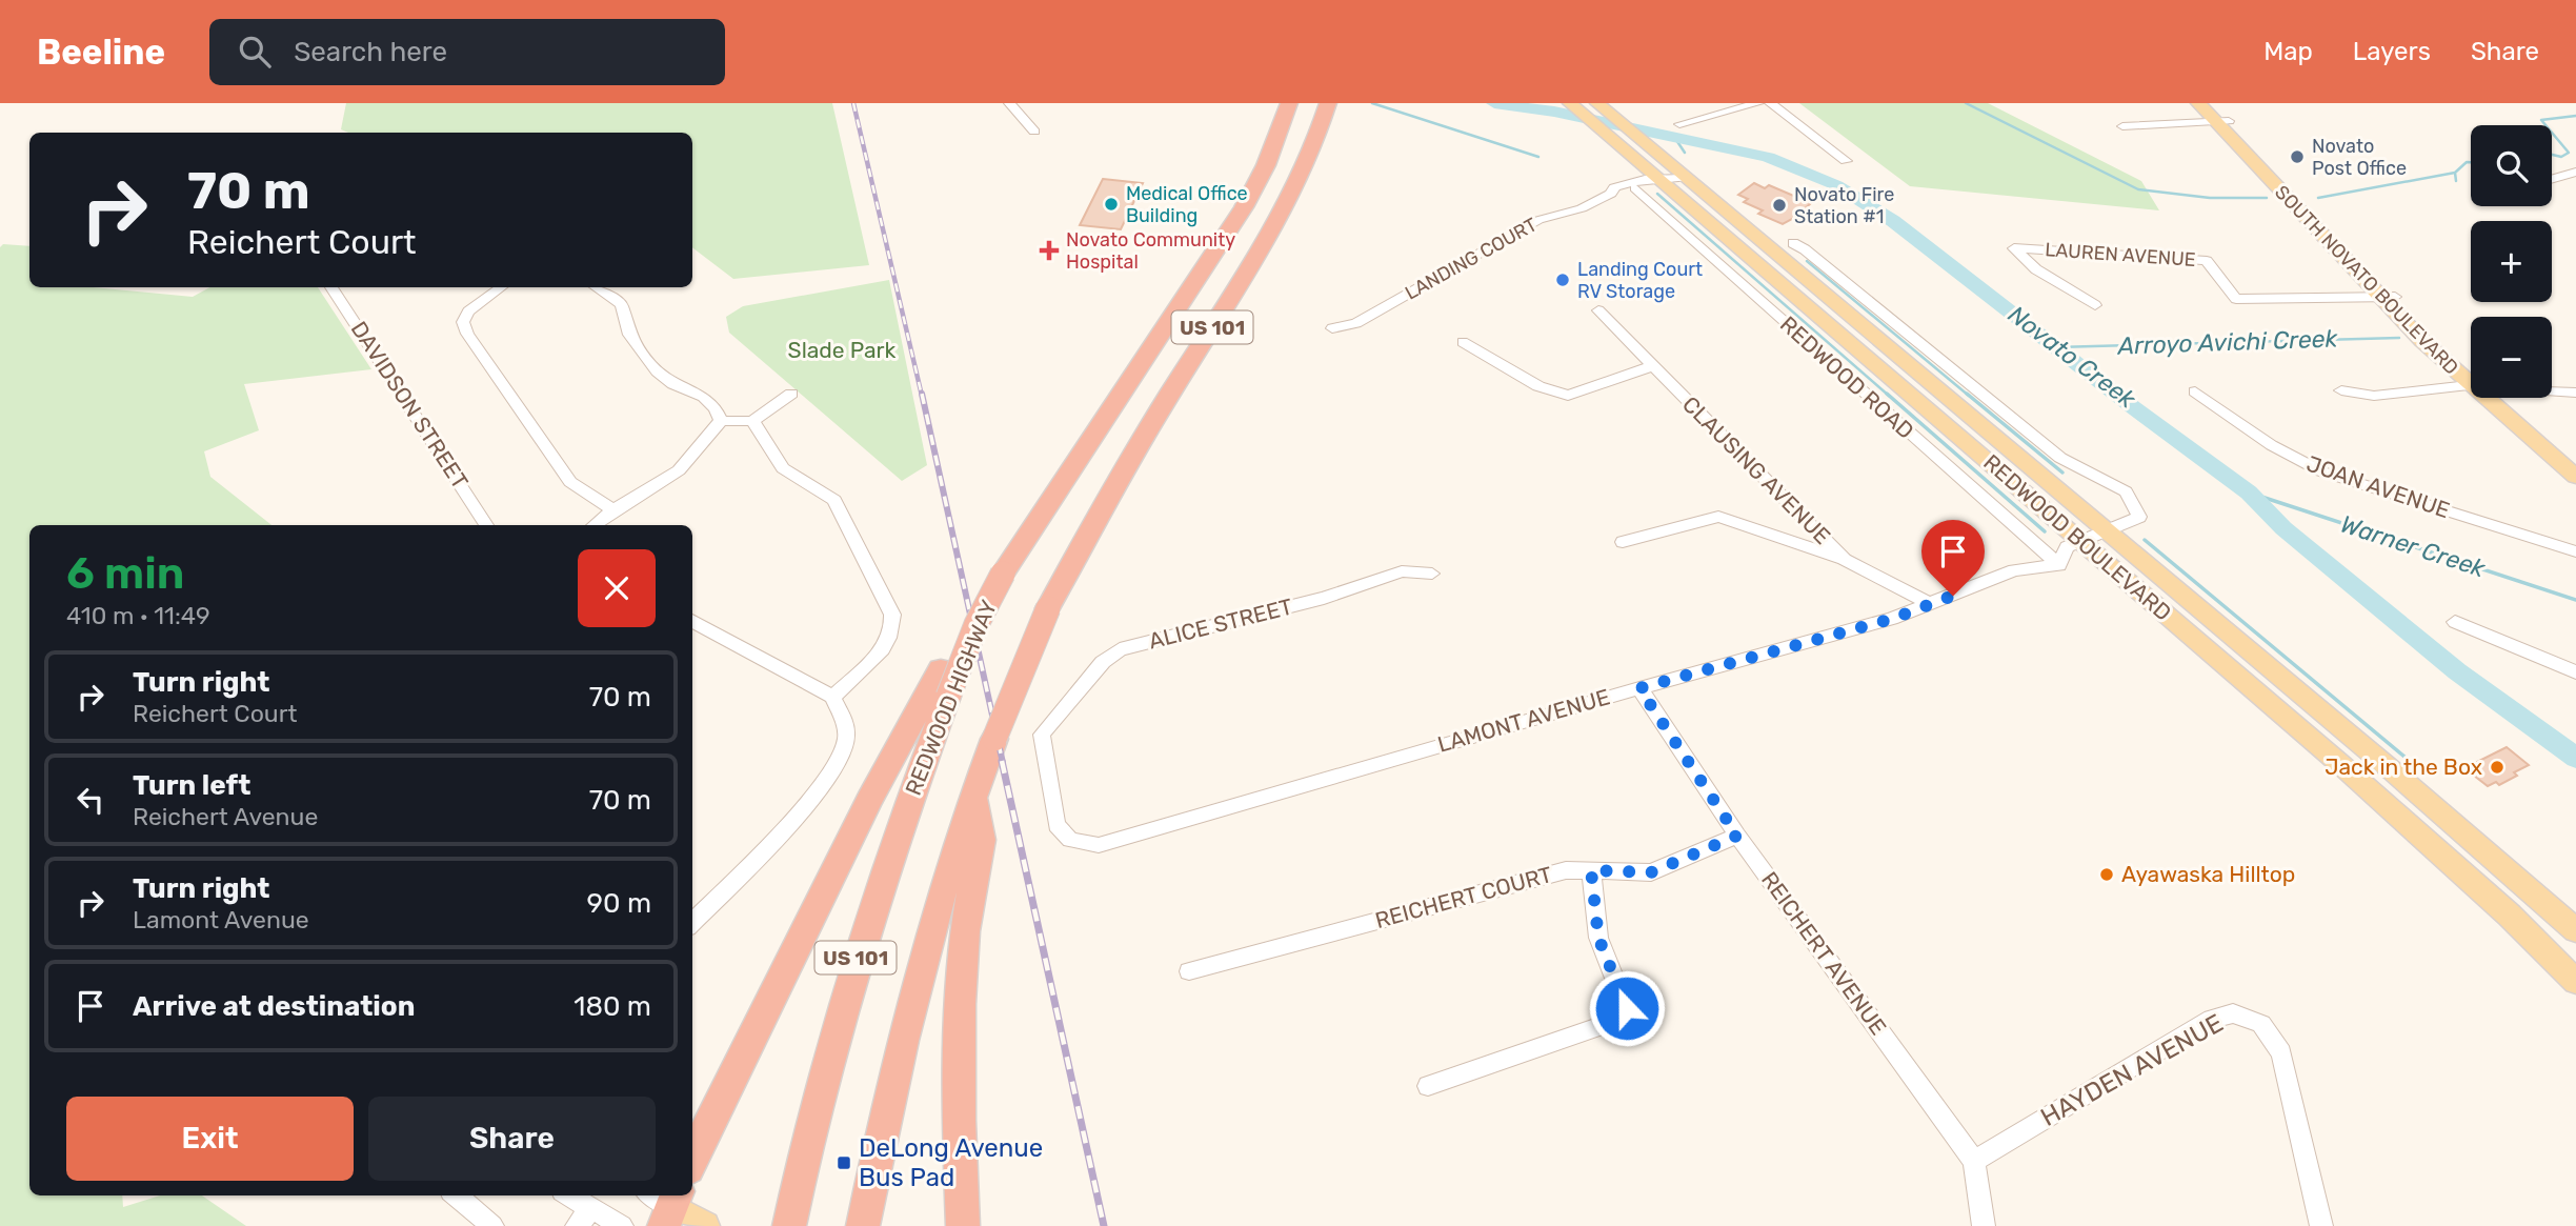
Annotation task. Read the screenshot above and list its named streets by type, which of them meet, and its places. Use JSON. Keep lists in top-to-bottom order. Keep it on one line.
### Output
{"streets":{"highway":["US 101","REDWOOD HIGHWAY"],"main road":["SOUTH NOVATO BOULEVARD","REDWOOD BOULEVARD"],"street":["LAUREN AVENUE","LANDING COURT","REDWOOD ROAD","DAVIDSON STREET","CLAUSING AVENUE","JOAN AVENUE","ALICE STREET","LAMONT AVENUE","REICHERT COURT","REICHERT AVENUE","HAYDEN AVENUE"]},"crossings":[["LAUREN AVENUE","SOUTH NOVATO BOULEVARD"],["LANDING COURT","REDWOOD ROAD"],["LANDING COURT","REDWOOD BOULEVARD"],["REDWOOD ROAD","LAMONT AVENUE"],["CLAUSING AVENUE","LAMONT AVENUE"],["ALICE STREET","LAMONT AVENUE"],["LAMONT AVENUE","REICHERT AVENUE"],["REICHERT COURT","REICHERT AVENUE"],["REICHERT AVENUE","HAYDEN AVENUE"]],"water":["Arroyo Avichi Creek","Novato Creek","Warner Creek"],"parks":["Slade Park"],"places":{"other":["Novato Post Office","Medical Office Building","Novato Fire Station #1","Landing Court RV Storage","Jack in the Box","Ayawaska Hilltop"],"health":["Novato Community Hospital"],"transit":["DeLong Avenue Bus Pad"]},"page":{"header":"Beeline","search":"Search here","nav":["Map","Layers","Share"],"map_buttons":["+","−"],"turn":["70 m","Reichert Court"],"heading":["6 min","410 m · 11:49"],"list":[{"name":"Turn right","note":"Reichert Court","value":"70 m"},{"name":"Turn left","note":"Reichert Avenue","value":"70 m"},{"name":"Turn right","note":"Lamont Avenue","value":"90 m"},{"name":"Arrive at destination","value":"180 m"}],"buttons":["Exit","Share"]}}
